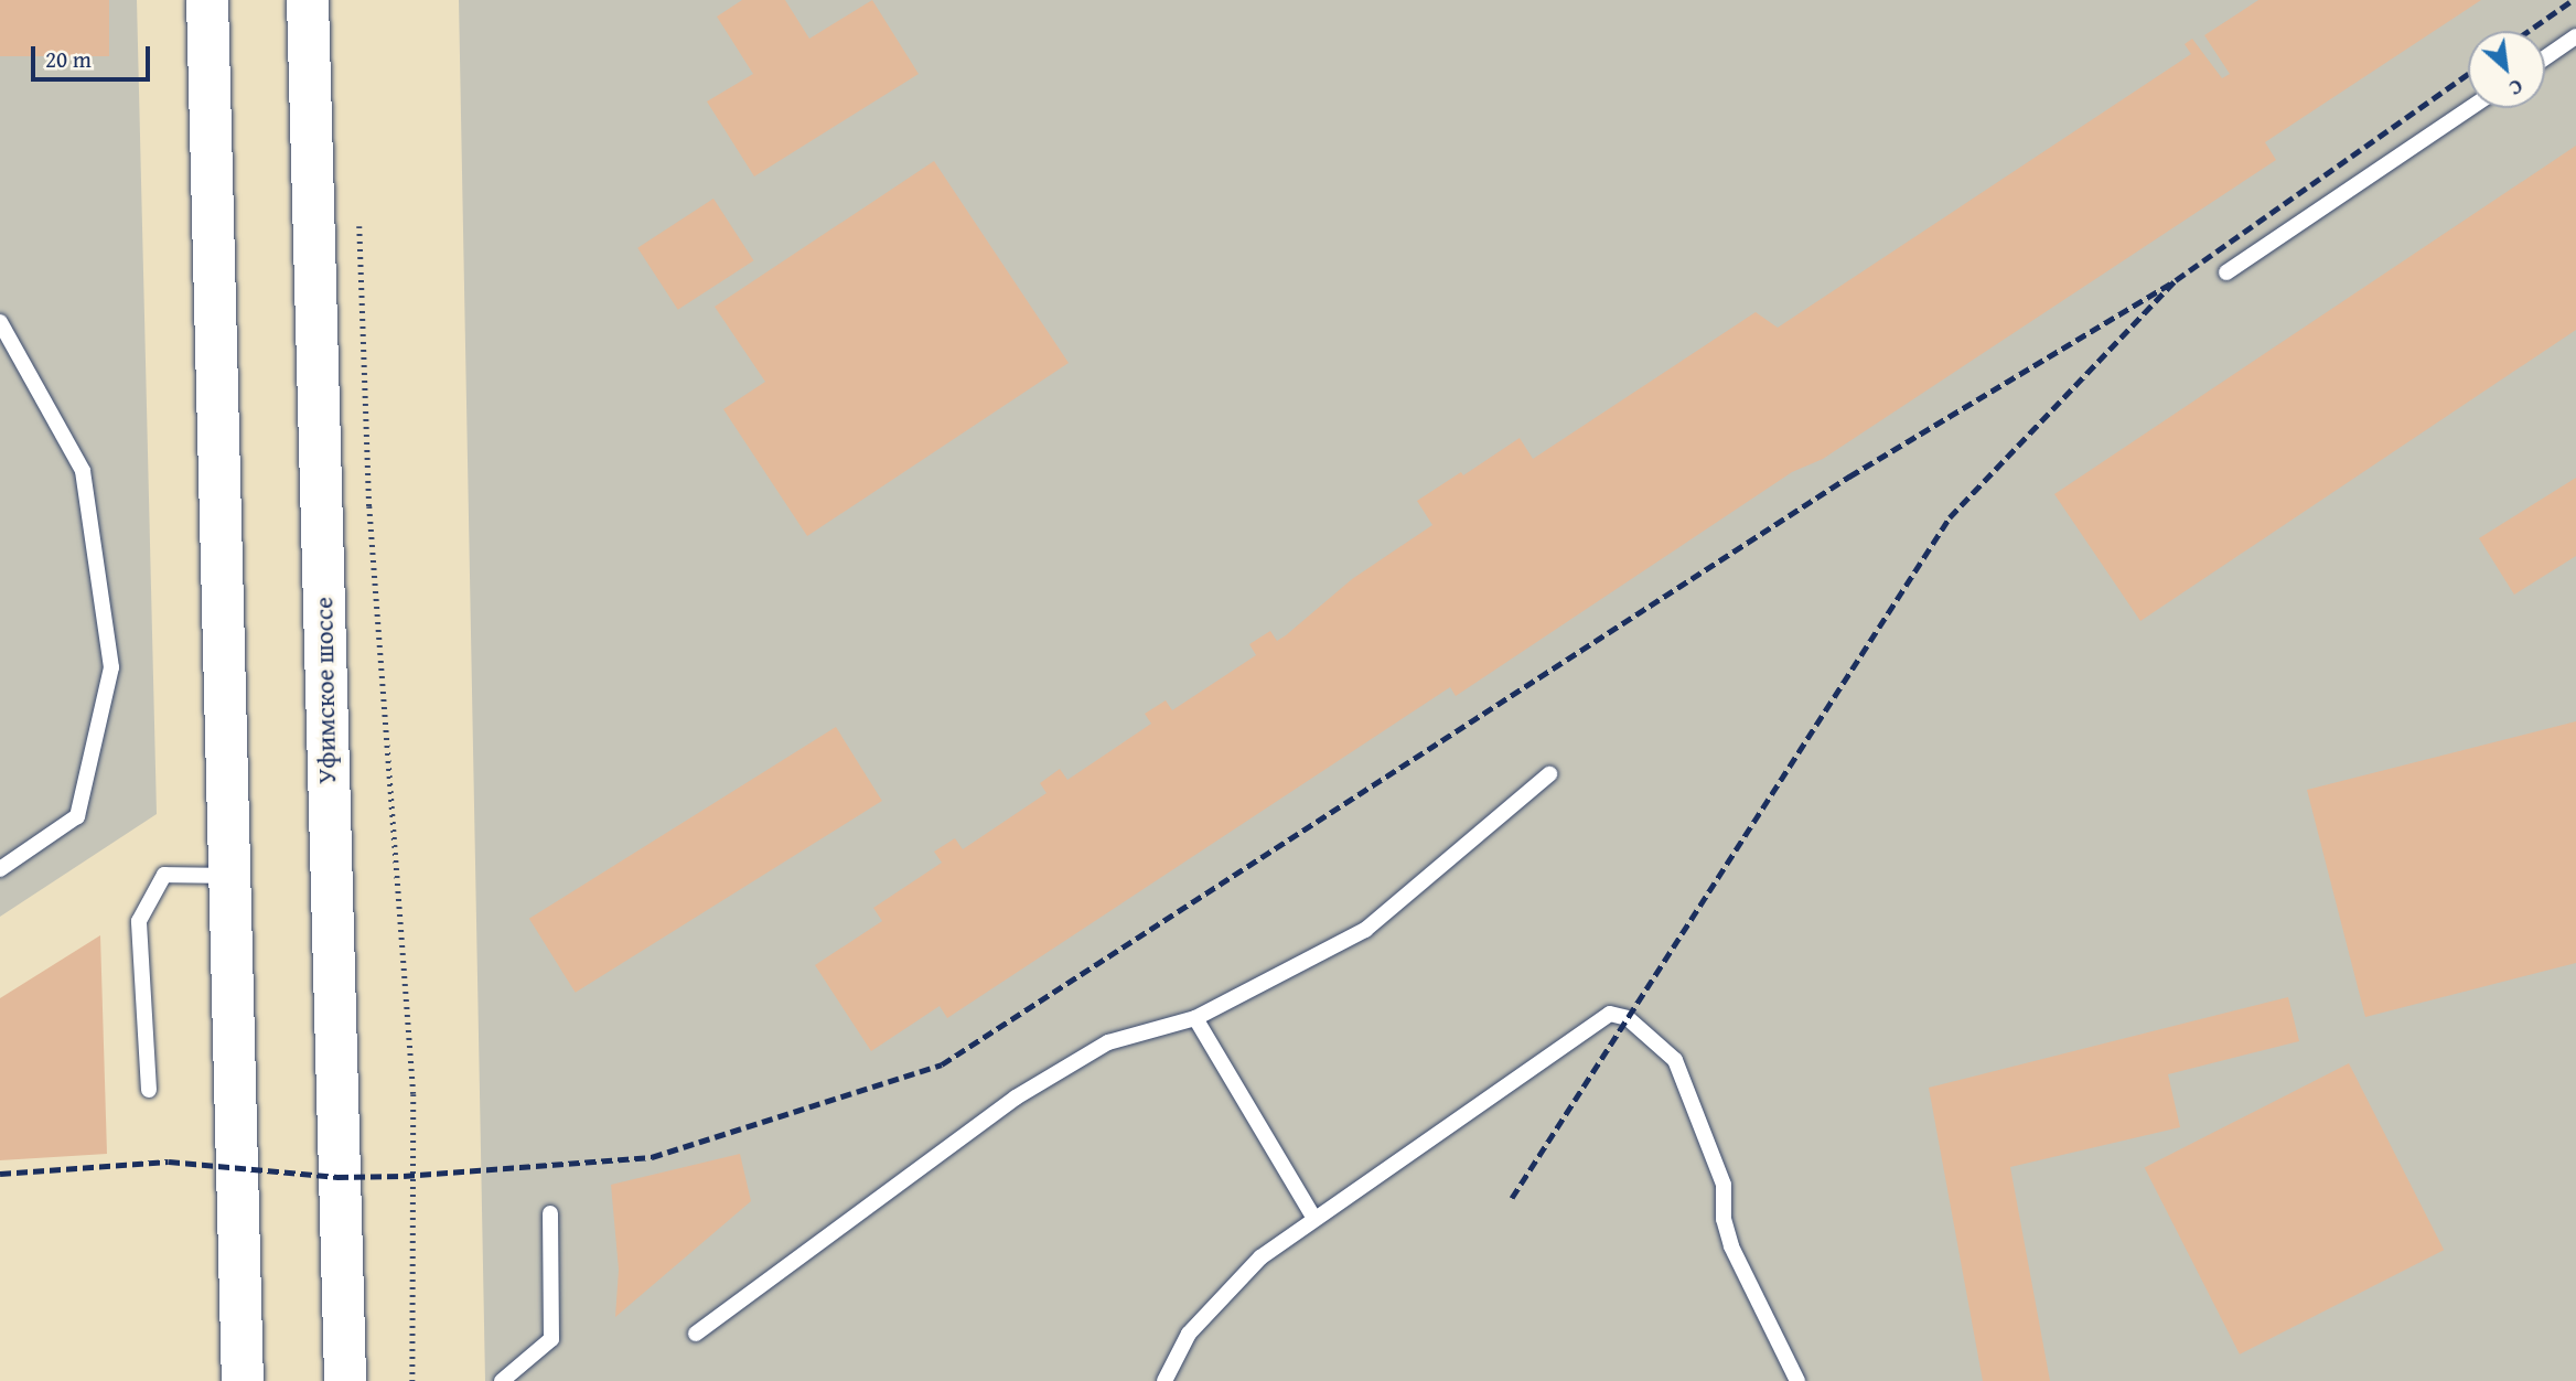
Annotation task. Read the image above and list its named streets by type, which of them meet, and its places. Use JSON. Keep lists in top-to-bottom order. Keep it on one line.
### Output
{"streets":{"main road":["Уфимское шоссе"]},"scale_bar":"20 m","north":"bottom right"}
